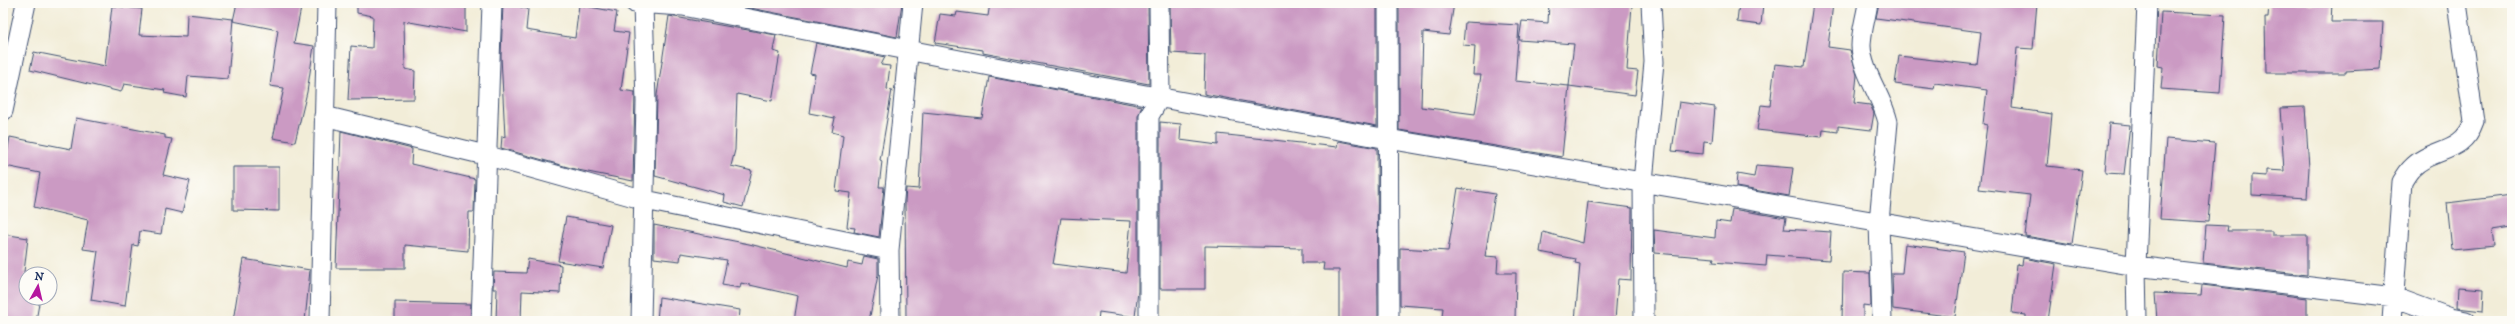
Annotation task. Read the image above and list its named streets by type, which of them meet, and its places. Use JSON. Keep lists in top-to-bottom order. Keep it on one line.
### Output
{"north":"top"}
